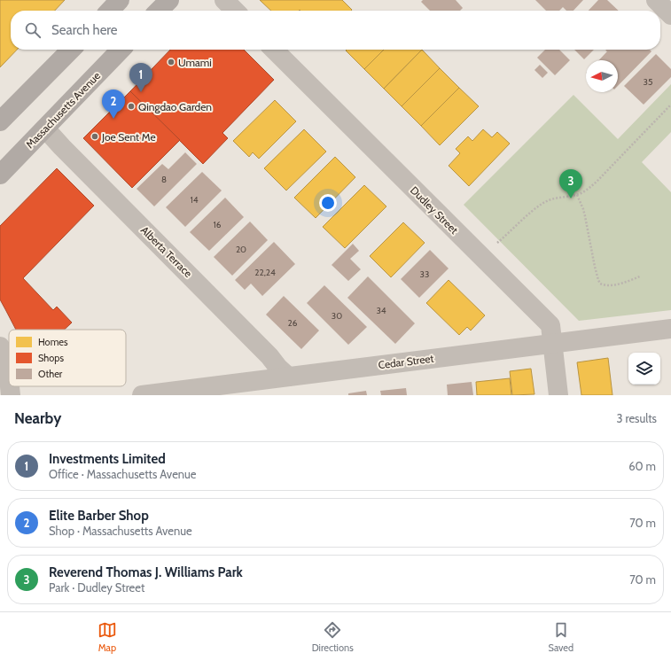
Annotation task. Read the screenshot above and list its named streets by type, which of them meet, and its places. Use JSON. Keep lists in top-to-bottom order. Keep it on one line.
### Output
{"streets":{"main road":["Massachusetts Avenue"],"street":["Dudley Street","Alberta Terrace","Cedar Street"]},"crossings":[["Massachusetts Avenue","Alberta Terrace"],["Dudley Street","Cedar Street"],["Alberta Terrace","Cedar Street"]],"places":["Umami","Qingdao Garden","Joe Sent Me"],"house_numbers":["35","8","14","16","20","22,24","33","34","30","26"],"legend":["Homes","Shops","Other"],"north":"left","page":{"search":"Search here","pins":["1","2","3"],"heading":["Nearby","3 results"],"list":[{"mark":"1","name":"Investments Limited","note":"Office · Massachusetts Avenue","value":"60 m"},{"mark":"2","name":"Elite Barber Shop","note":"Shop · Massachusetts Avenue","value":"70 m"},{"mark":"3","name":"Reverend Thomas J. Williams Park","note":"Park · Dudley Street","value":"70 m"}],"nav":["Map","Directions","Saved"]}}
